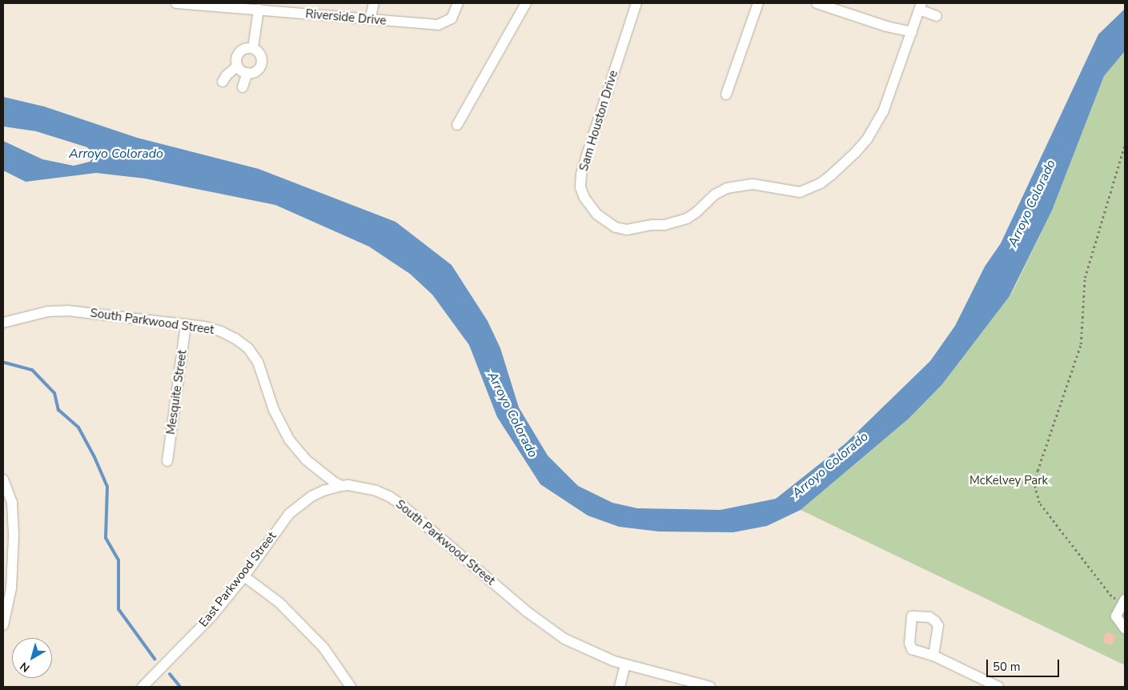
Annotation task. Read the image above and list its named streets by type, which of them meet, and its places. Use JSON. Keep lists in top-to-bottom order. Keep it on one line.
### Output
{"streets":{"street":["Riverside Drive","Sam Houston Drive","South Parkwood Street","Mesquite Street","East Parkwood Street"]},"crossings":[["South Parkwood Street","Mesquite Street"],["South Parkwood Street","East Parkwood Street"]],"water":["Arroyo Colorado"],"parks":["McKelvey Park"],"scale_bar":"50 m","north":"bottom left"}
